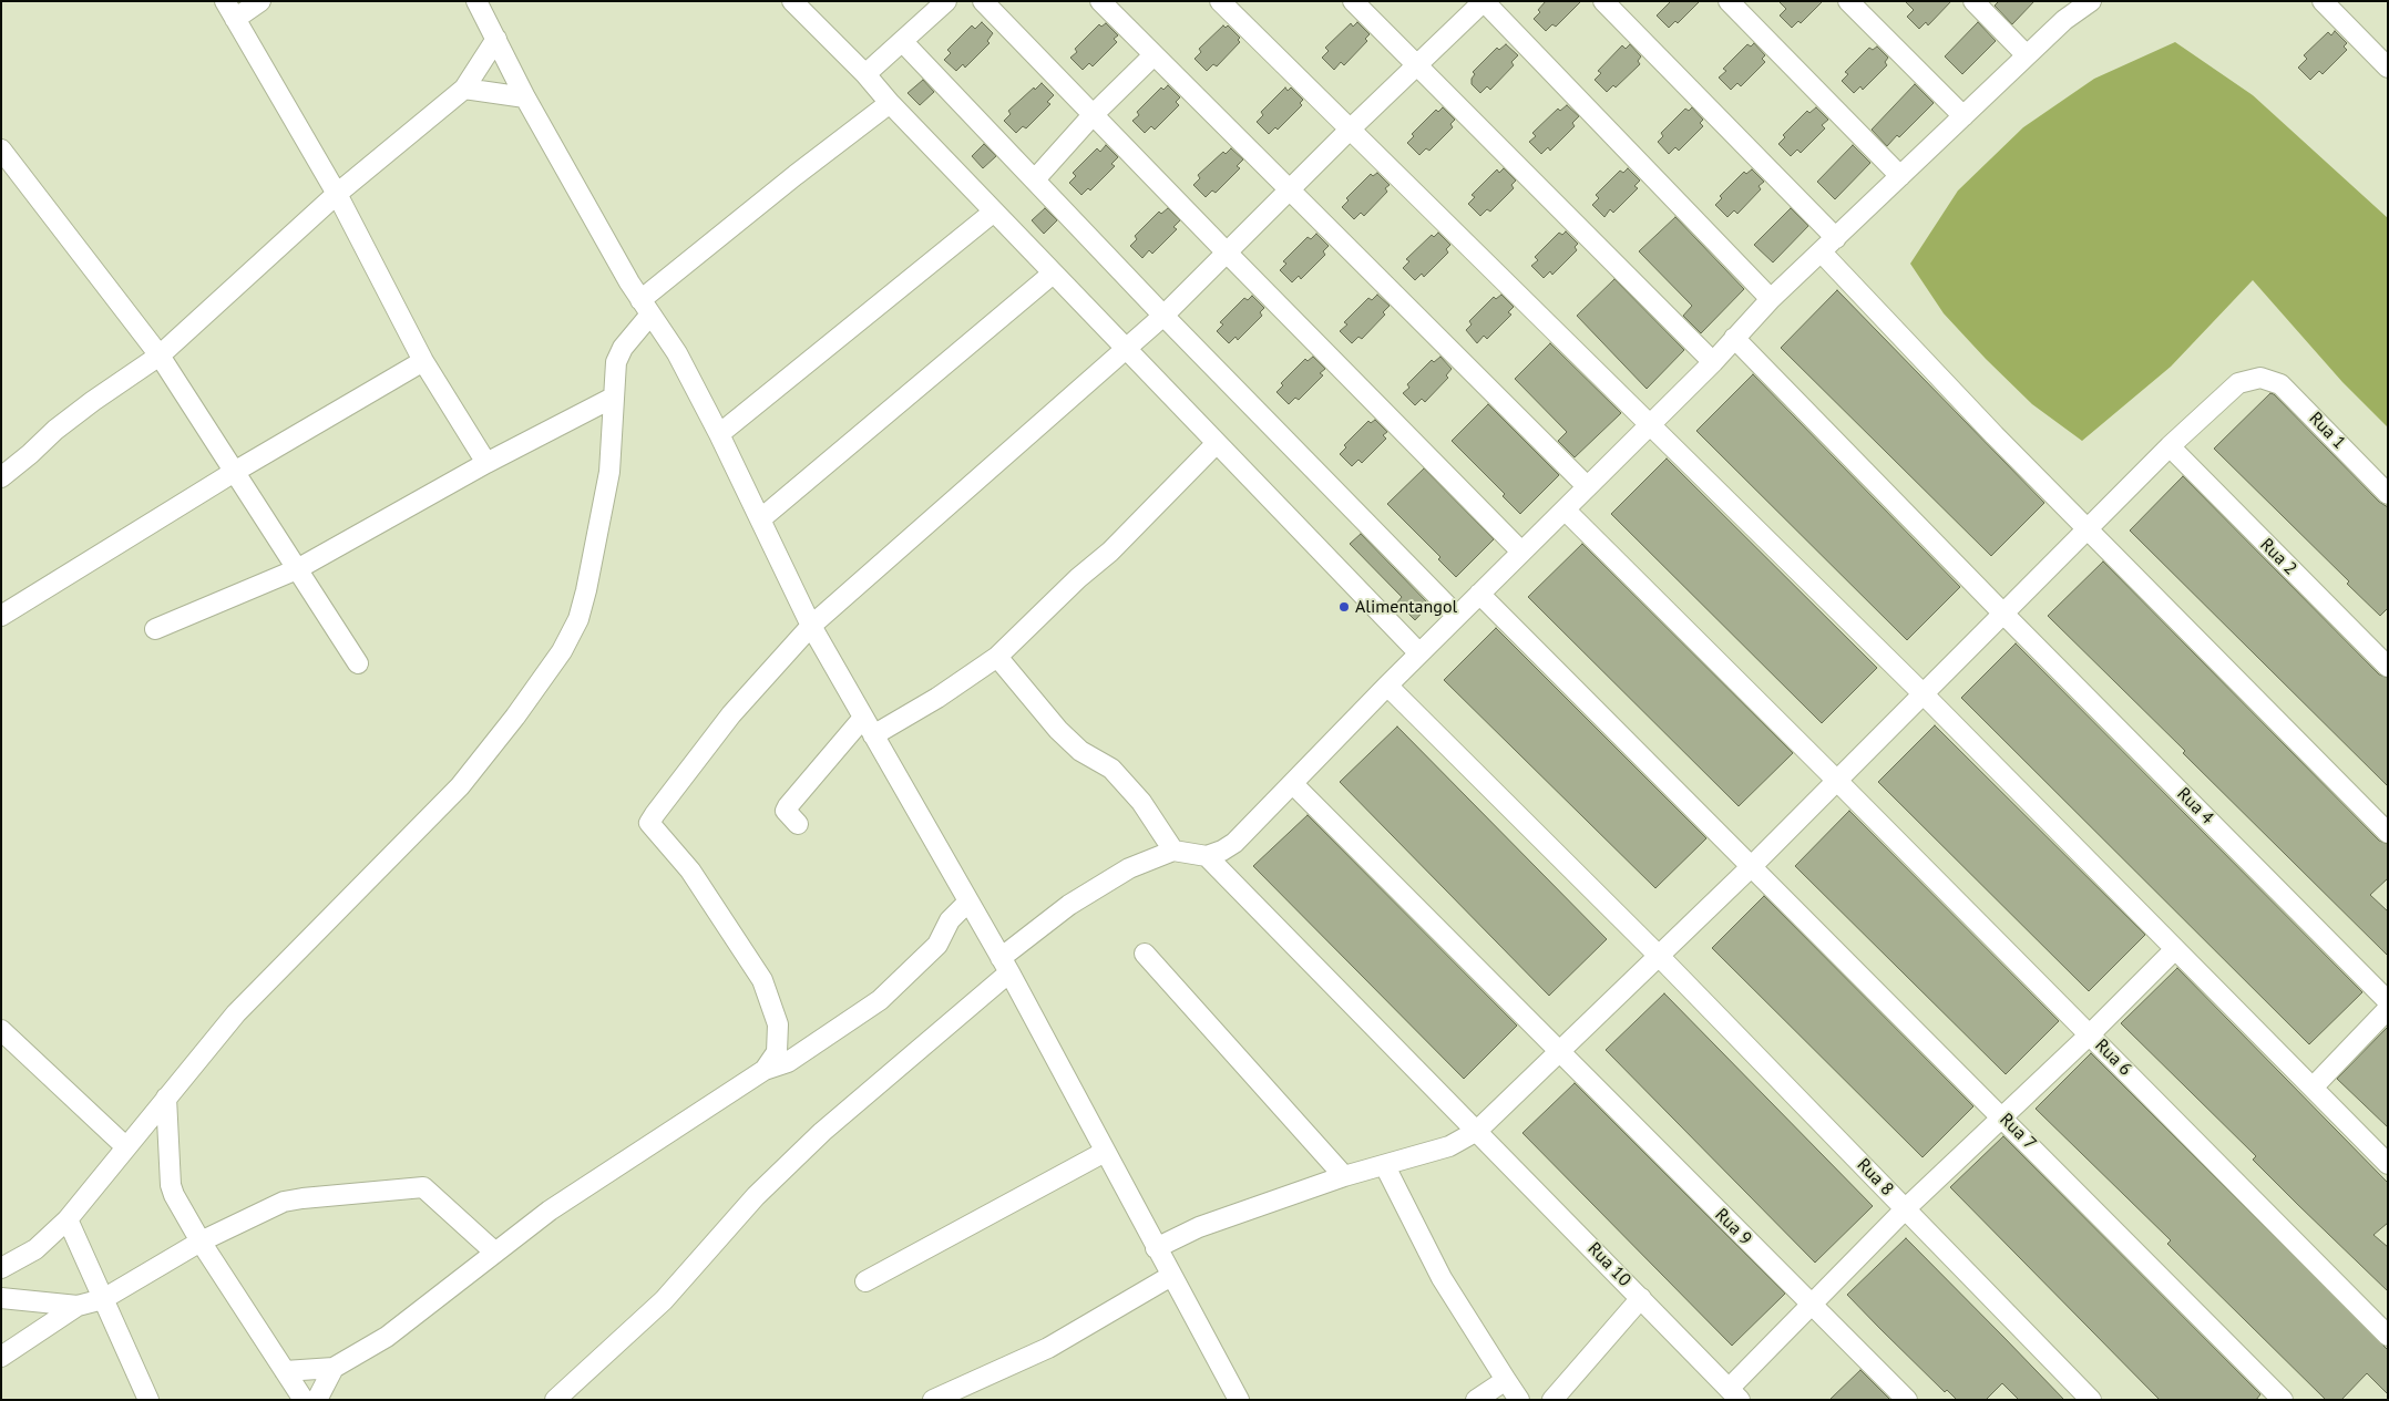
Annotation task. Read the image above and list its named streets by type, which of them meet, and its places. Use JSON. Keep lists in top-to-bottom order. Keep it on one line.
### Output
{"streets":{"street":["Rua 1","Rua 2","Rua 4","Rua 6","Rua 7","Rua 8","Rua 9","Rua 10"]},"crossings":[["Rua 1","Rua 2"]],"places":["Alimentangol"]}
